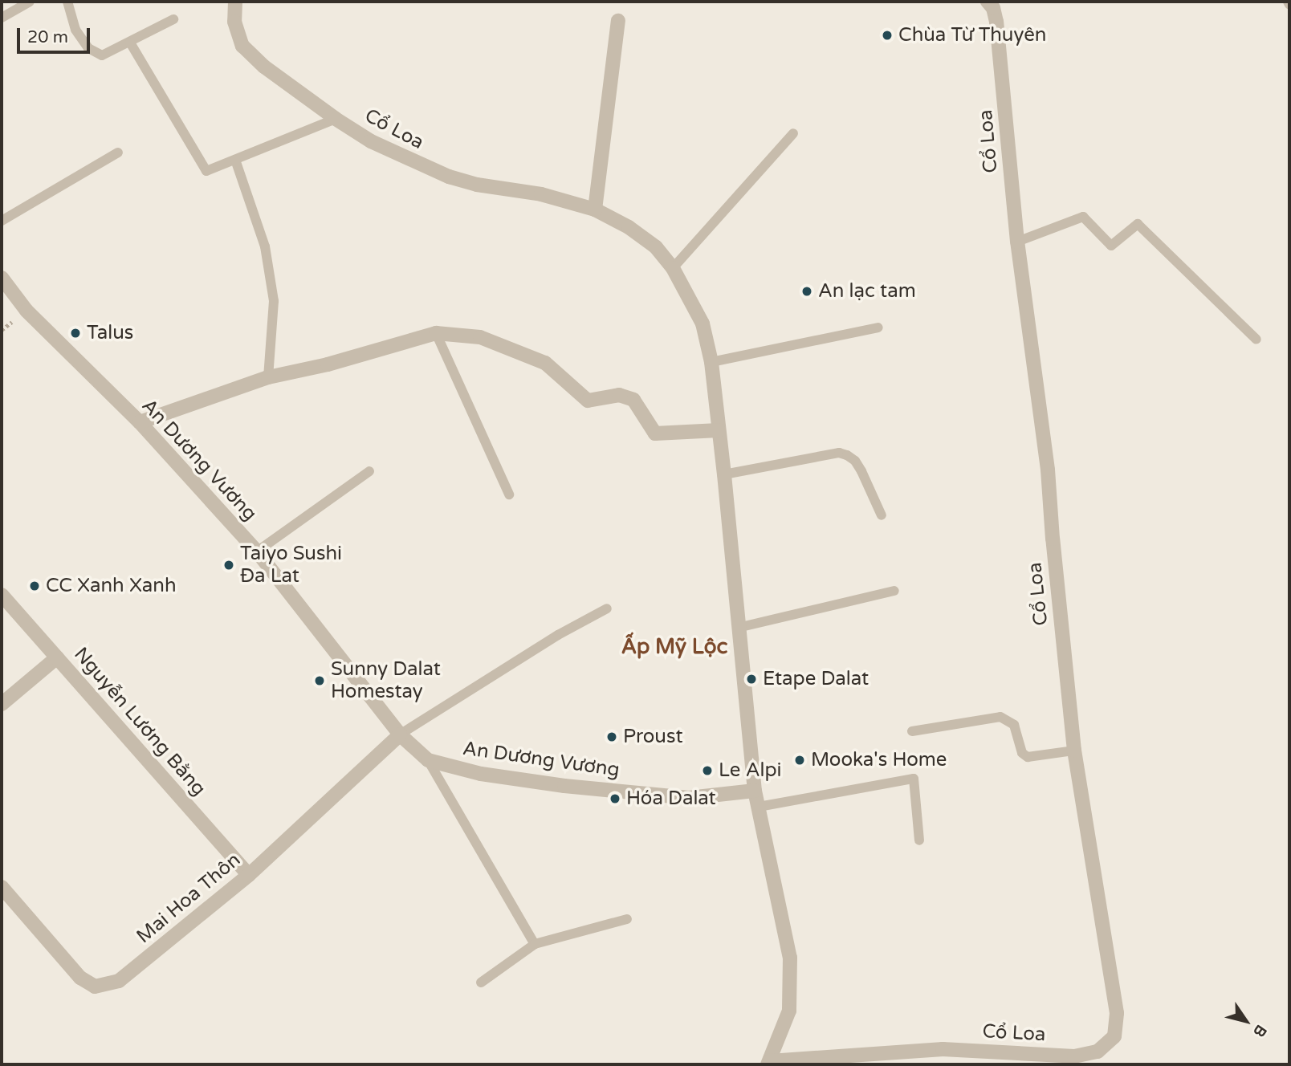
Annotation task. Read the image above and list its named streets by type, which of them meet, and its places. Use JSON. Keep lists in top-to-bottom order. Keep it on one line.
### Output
{"streets":{"street":["Cổ Loa","An Dương Vương","Nguyễn Lương Bằng","Mai Hoa Thôn"]},"crossings":[["Cổ Loa","An Dương Vương"],["An Dương Vương","Mai Hoa Thôn"],["Nguyễn Lương Bằng","Mai Hoa Thôn"]],"districts":["Ấp Mỹ Lộc"],"places":["Chùa Từ Thuyên","An lạc tam","Talus","Taiyo Sushi Đa Lat","CC Xanh Xanh","Etape Dalat","Sunny Dalat Homestay","Proust","Mooka's Home","Le Alpi","Hóa Dalat"],"scale_bar":"20 m","north":"bottom right"}
